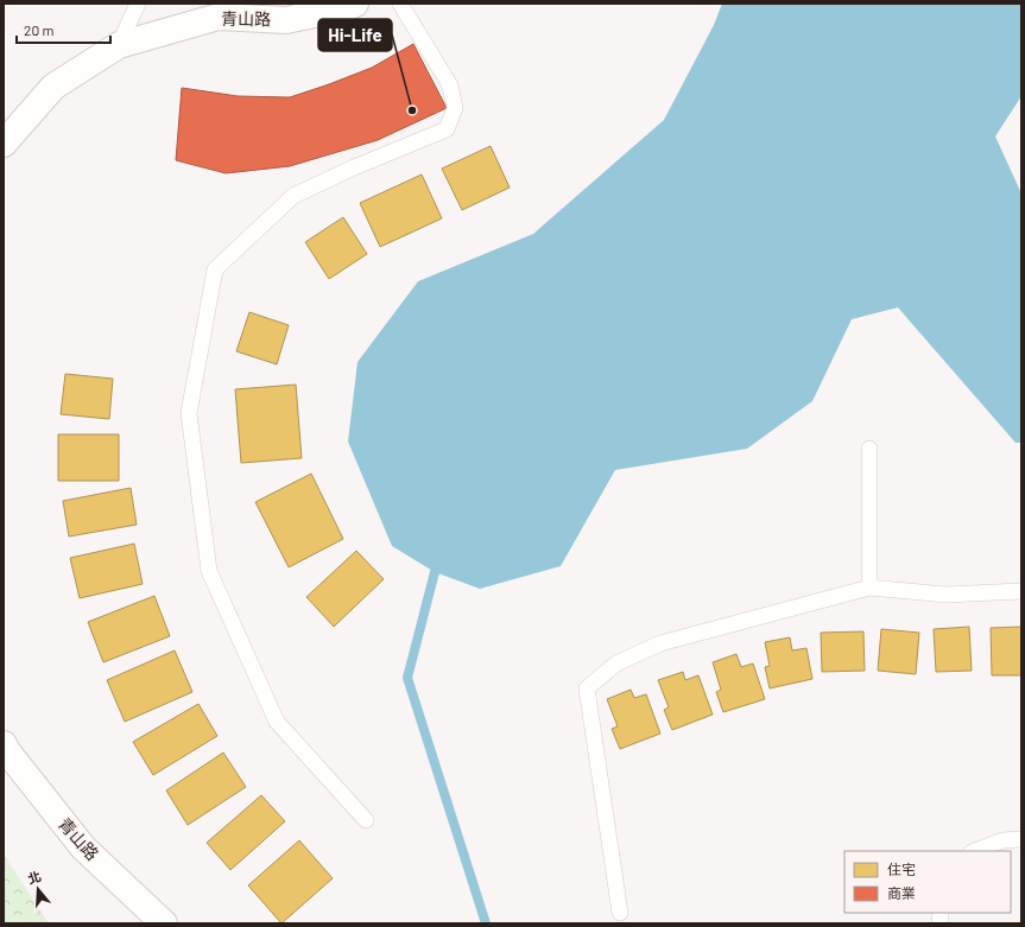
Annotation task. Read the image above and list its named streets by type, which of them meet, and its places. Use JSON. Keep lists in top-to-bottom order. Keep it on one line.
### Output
{"streets":{"street":["青山路"]},"places":["Hi-Life"],"legend":["住宅","商業"],"scale_bar":"20 m","north":"top"}
